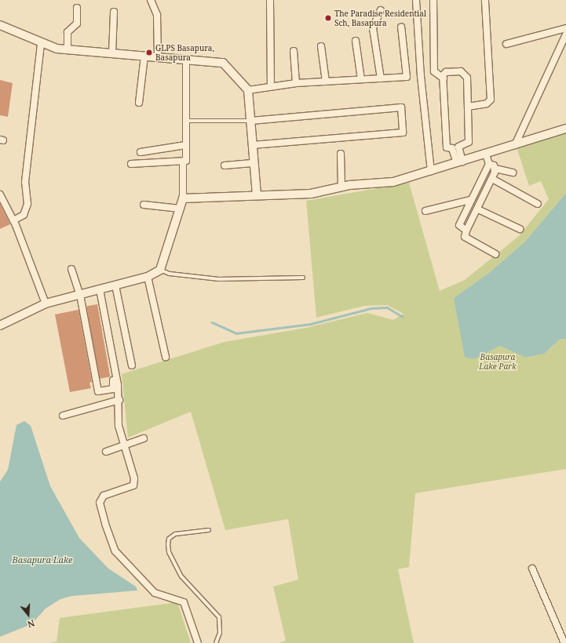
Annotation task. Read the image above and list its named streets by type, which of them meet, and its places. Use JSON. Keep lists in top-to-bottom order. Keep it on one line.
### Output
{"water":["Basapura Lake"],"parks":["Basapura Lake Park"],"places":["The Paradise Residential Sch, Basapura","GLPS Basapura, Basapura"],"north":"bottom"}
